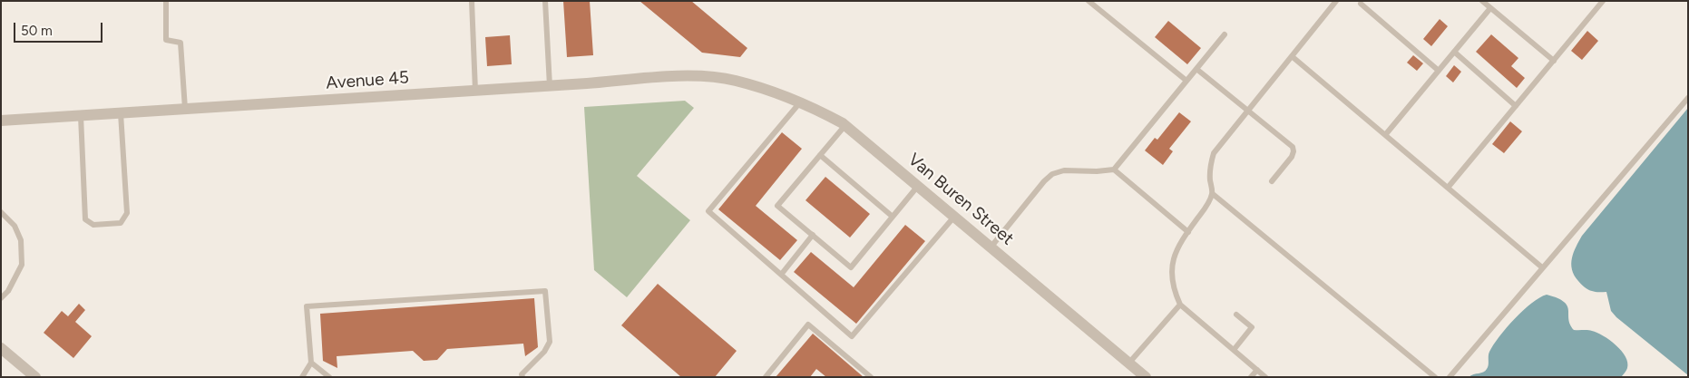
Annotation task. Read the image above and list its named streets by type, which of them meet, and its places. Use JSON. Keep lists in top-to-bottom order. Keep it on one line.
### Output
{"streets":{"street":["Avenue 45","Van Buren Street"]},"crossings":[["Avenue 45","Van Buren Street"]],"scale_bar":"50 m"}
